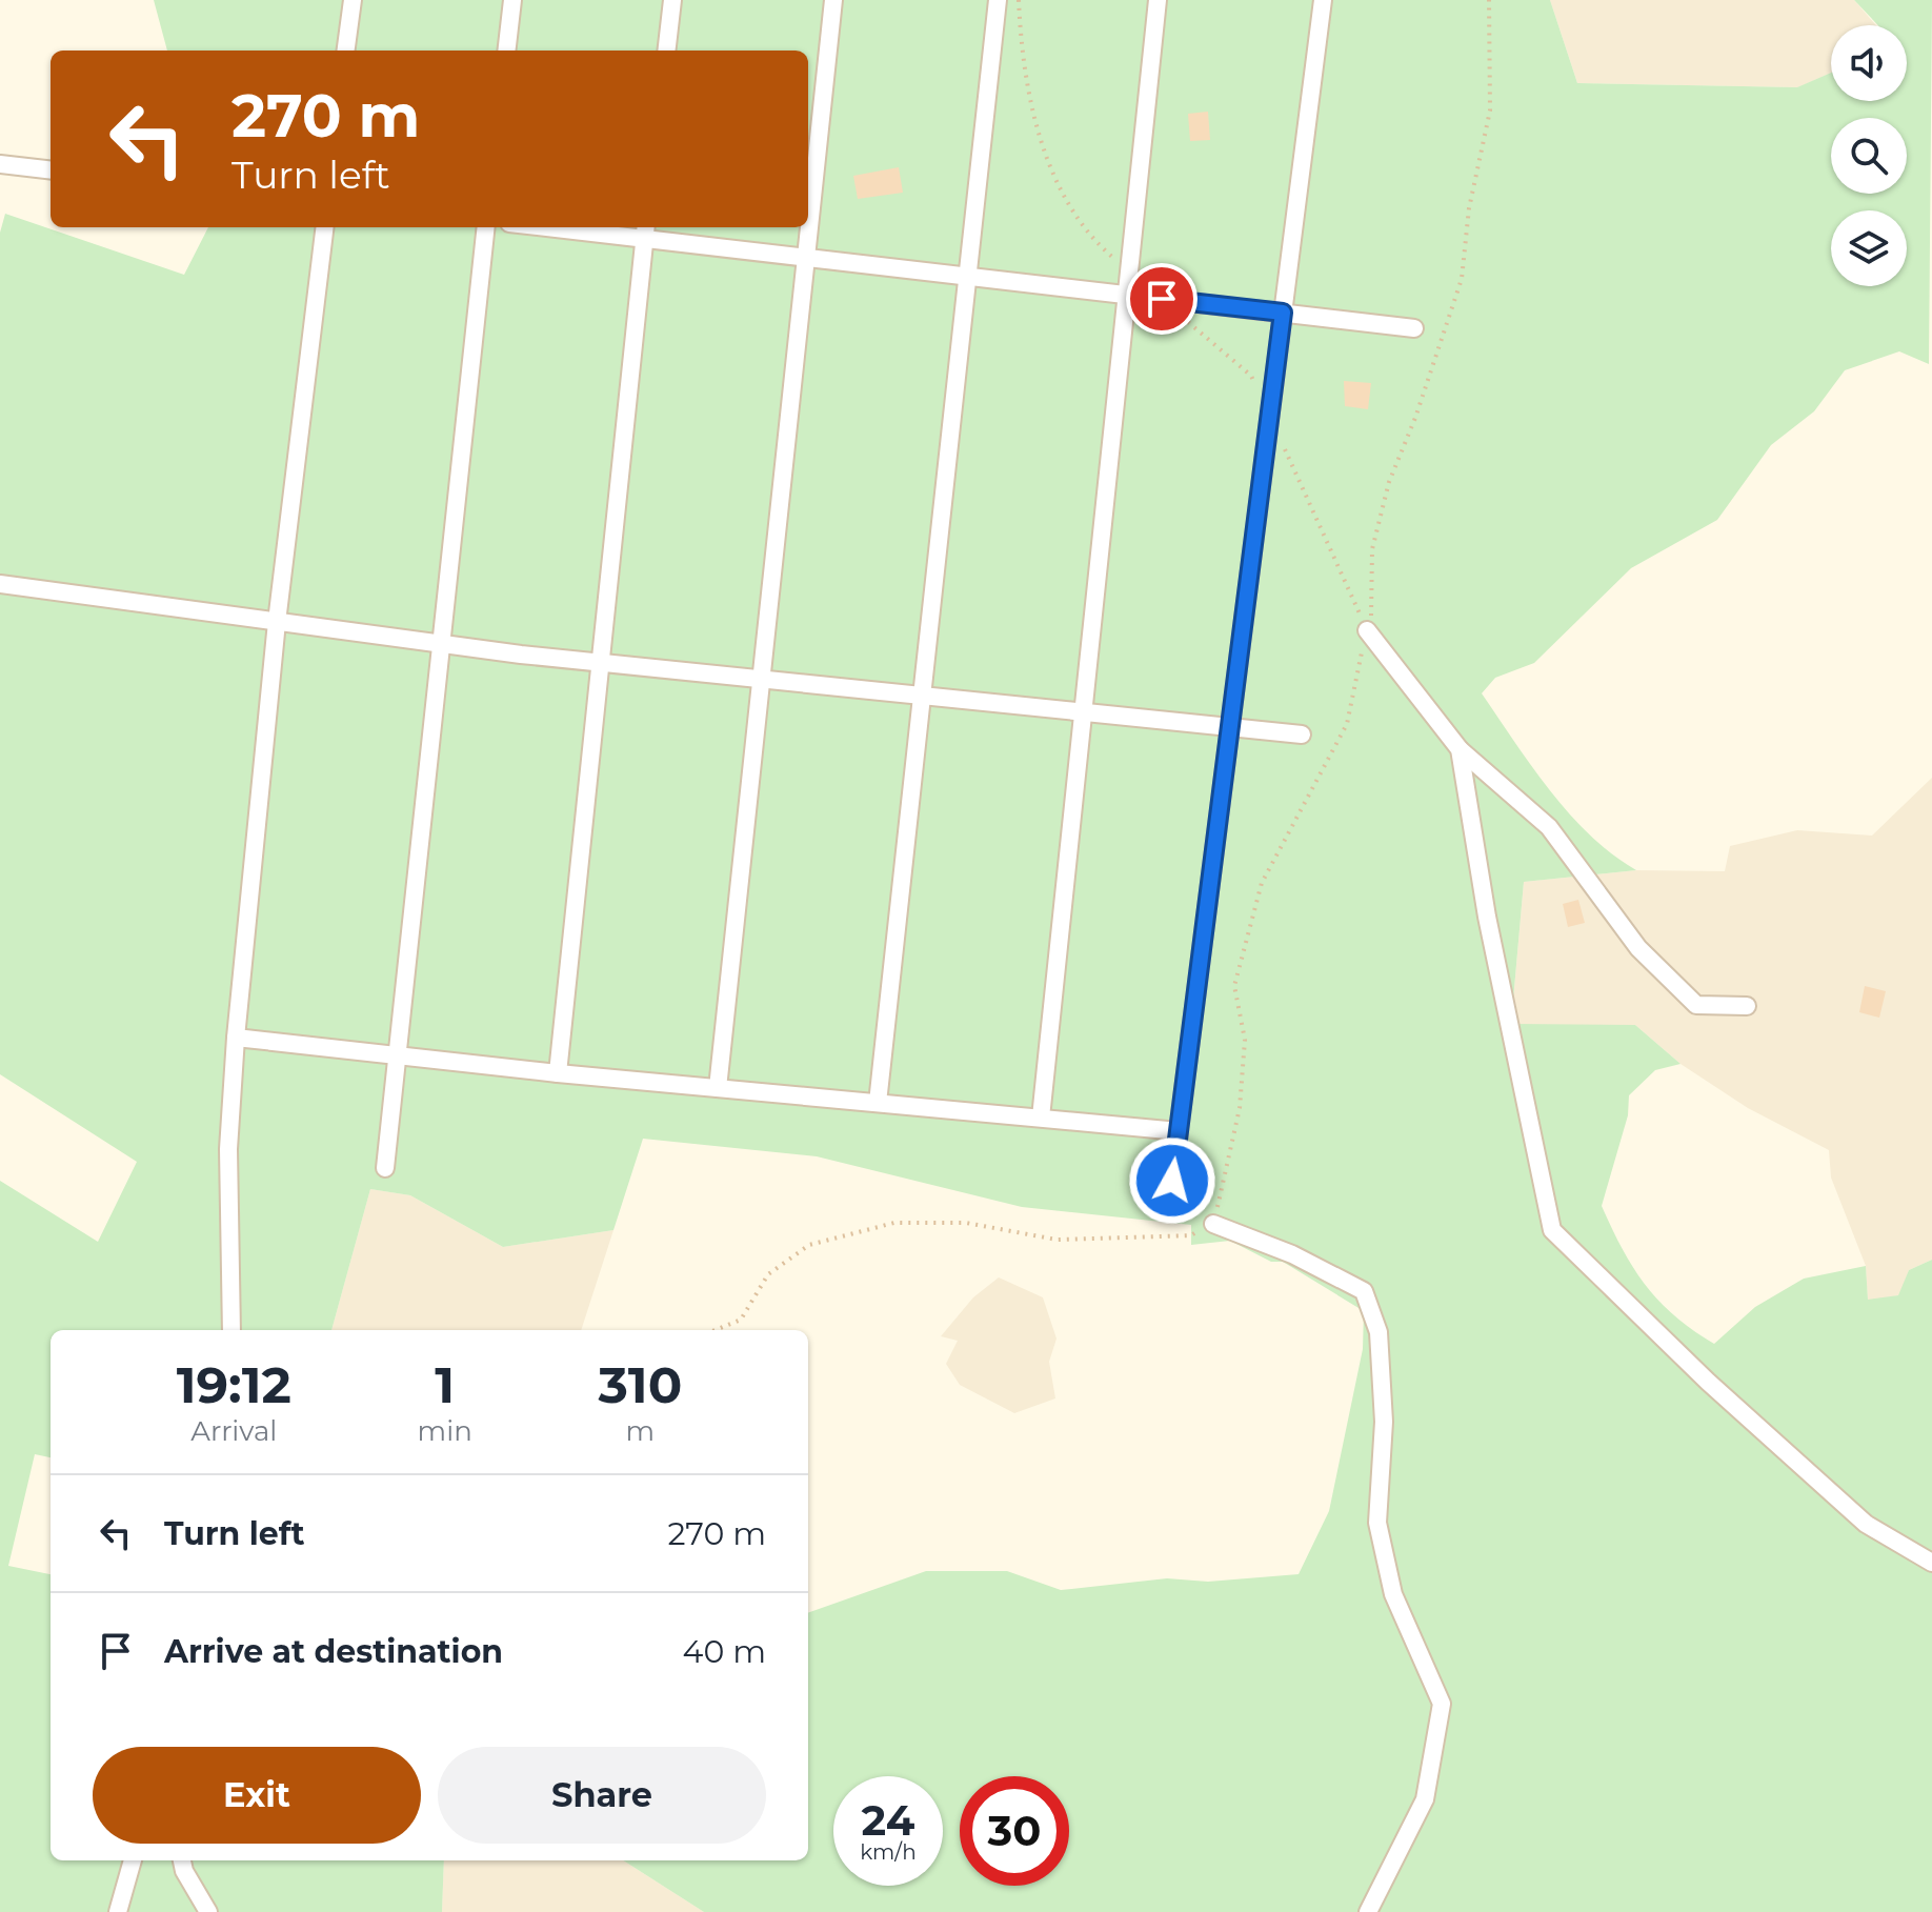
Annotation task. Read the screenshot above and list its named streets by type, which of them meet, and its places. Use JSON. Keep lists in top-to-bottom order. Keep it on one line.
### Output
{"page":{"turn":["270 m","Turn left"],"eta":["19:12","Arrival","1","min","310","m"],"list":[{"name":"Turn left","value":"270 m"},{"name":"Arrive at destination","value":"40 m"}],"buttons":["Exit","Share"],"speed":"24 km/h","limit":"30"}}
